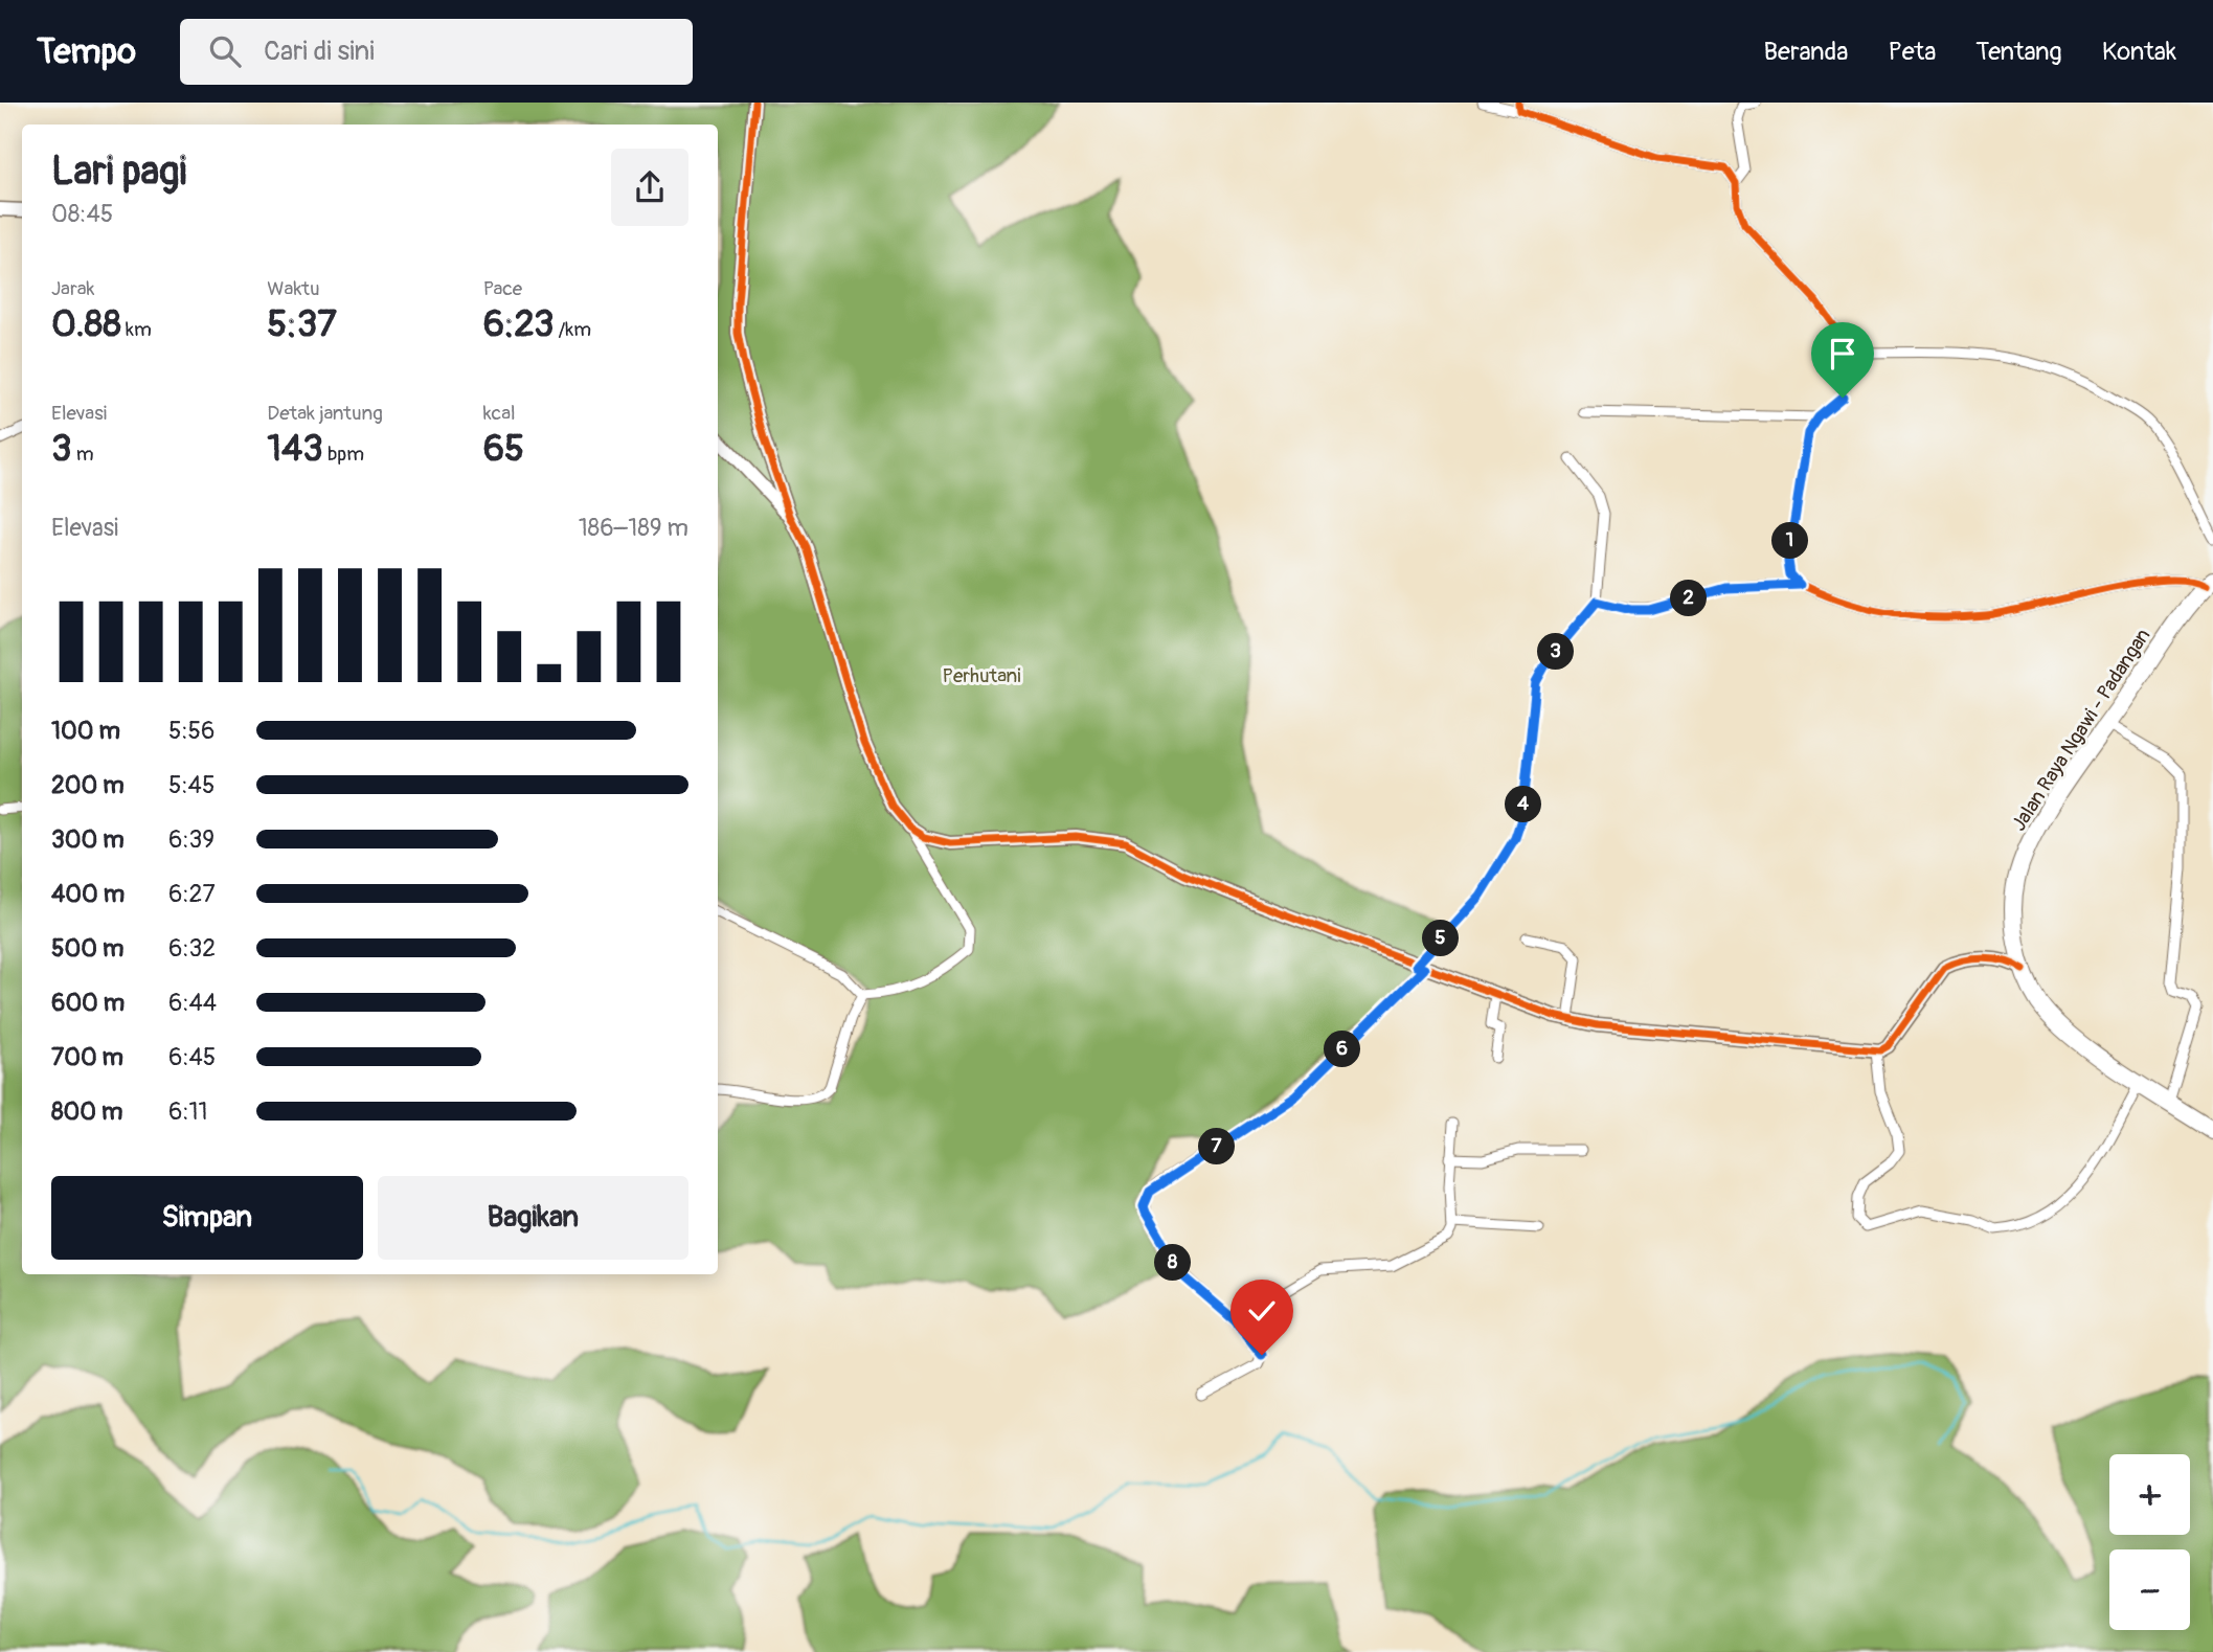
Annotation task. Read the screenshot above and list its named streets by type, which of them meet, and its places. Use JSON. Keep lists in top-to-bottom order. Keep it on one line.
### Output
{"streets":{"highway":["Jalan Raya Ngawi - Padangan"]},"parks":["Perhutani"],"page":{"header":"Tempo","search":"Cari di sini","nav":["Beranda","Peta","Tentang","Kontak"],"heading":["Lari pagi","08:45"],"stats":[["Jarak","0.88 km"],["Waktu","5:37"],["Pace","6:23 /km"],["Elevasi","3 m"],["Detak jantung","143 bpm"],["kcal","65"]],"chart":["Elevasi","186–189 m"],"pins":["1","2","3","4","5","6","7","8"],"list":[{"name":"100 m","note":"5:56"},{"name":"200 m","note":"5:45"},{"name":"300 m","note":"6:39"},{"name":"400 m","note":"6:27"},{"name":"500 m","note":"6:32"},{"name":"600 m","note":"6:44"},{"name":"700 m","note":"6:45"},{"name":"800 m","note":"6:11"}],"buttons":["Simpan","Bagikan"],"map_buttons":["+","−"]}}
